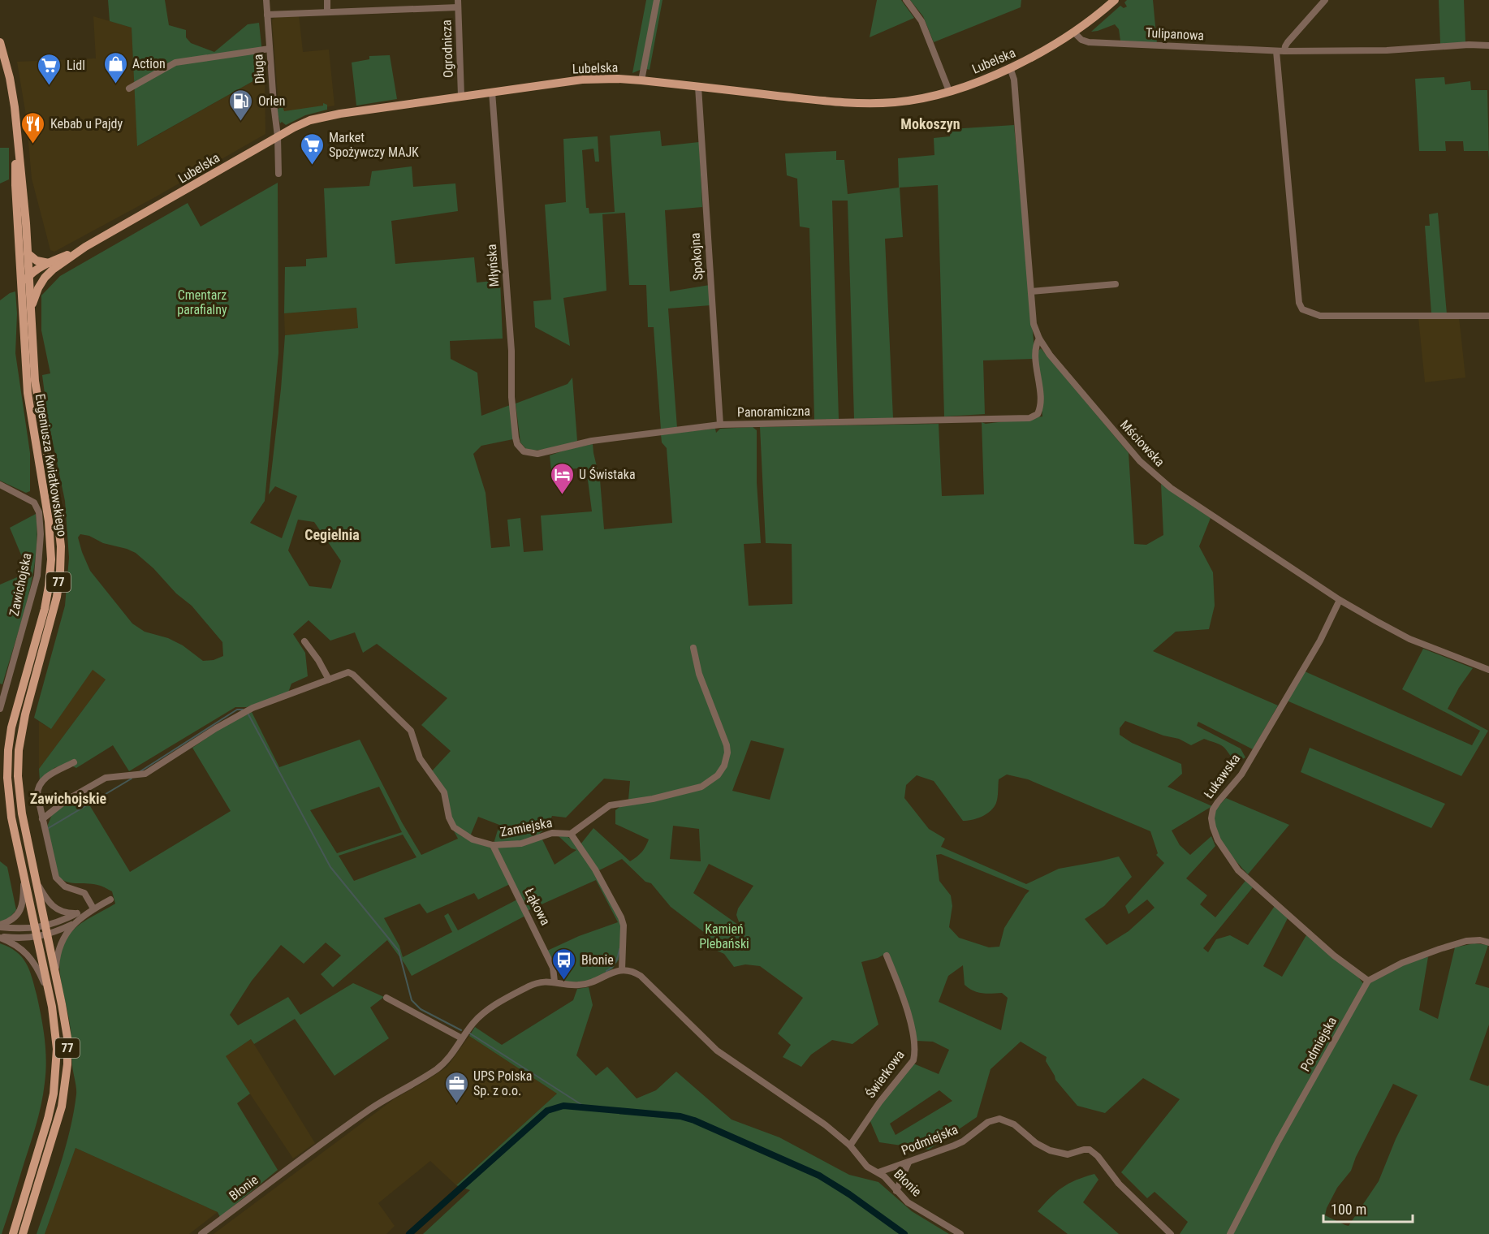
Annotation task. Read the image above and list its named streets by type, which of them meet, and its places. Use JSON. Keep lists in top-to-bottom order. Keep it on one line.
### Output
{"streets":{"main road":["Lubelska","Eugeniusza Kwiatkowskiego","77"],"street":["Tulipanowa","Ogrodnicza","Długa","Spokojna","Młyńska","Panoramiczna","Mściowska","Zawichojska","Łukawska","Zamiejska","Łąkowa","Podmiejska","Świerkowa","Błonie"]},"crossings":[["Tulipanowa","Lubelska"],["Ogrodnicza","Lubelska"],["Lubelska","Długa"],["Lubelska","Spokojna"],["Lubelska","Młyńska"],["Lubelska","Mściowska"],["Lubelska","Eugeniusza Kwiatkowskiego"],["Spokojna","Panoramiczna"],["Młyńska","Panoramiczna"],["Panoramiczna","Mściowska"],["Mściowska","Łukawska"],["Eugeniusza Kwiatkowskiego","77"],["Łukawska","Podmiejska"],["Zamiejska","Łąkowa"],["Łąkowa","Błonie"],["Podmiejska","Błonie"],["Świerkowa","Błonie"]],"districts":["Mokoszyn","Cegielnia","Zawichojskie"],"parks":["Cmentarz parafialny","Kamień Plebański"],"places":{"shop":["Action"],"supermarket":["Lidl","Market Spożywczy MAJK"],"fuel station":["Orlen"],"restaurant":["Kebab u Pajdy"],"hotel":["U Świstaka"],"bus stop":["Błonie"],"office":["UPS Polska Sp. z o.o."]},"scale_bar":"100 m"}
